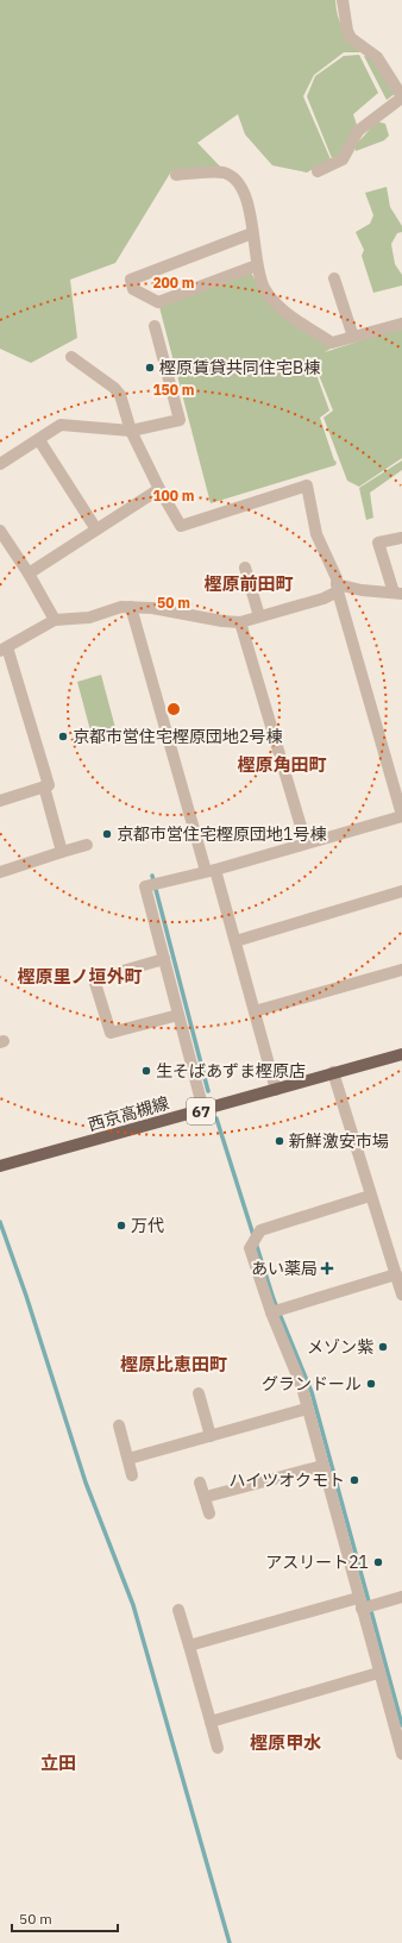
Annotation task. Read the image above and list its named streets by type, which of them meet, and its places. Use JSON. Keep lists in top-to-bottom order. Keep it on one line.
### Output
{"streets":{"main road":["67","西京高槻線"]},"districts":["樫原前田町","樫原角田町","樫原里ノ垣外町","樫原比恵田町","樫原甲水","立田"],"places":{"other":["樫原賃貸共同住宅B棟","京都市営住宅樫原団地2号棟","京都市営住宅樫原団地1号棟","生そばあずま樫原店","新鮮激安市場","万代","メゾン紫","グランドール","ハイツオクモト","アスリート21"],"health":["あい薬局"]},"scale_bar":"50 m","rings":["200 m","150 m","100 m","50 m"]}
